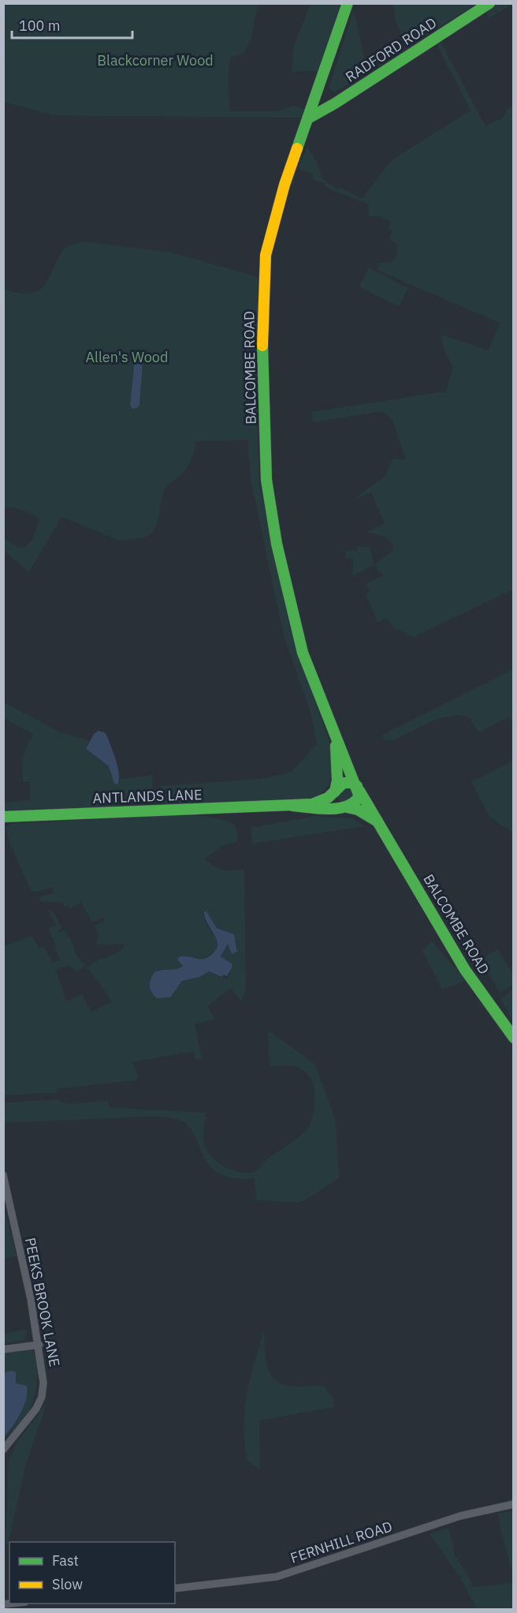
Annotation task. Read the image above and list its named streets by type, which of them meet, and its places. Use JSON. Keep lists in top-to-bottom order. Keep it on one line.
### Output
{"streets":{"main road":["RADFORD ROAD","BALCOMBE ROAD","ANTLANDS LANE"],"street":["PEEKS BROOK LANE","FERNHILL ROAD"]},"crossings":[["RADFORD ROAD","BALCOMBE ROAD"],["BALCOMBE ROAD","ANTLANDS LANE"]],"parks":["Blackcorner Wood","Allen's Wood"],"legend":["Fast","Slow"],"scale_bar":"100 m"}
